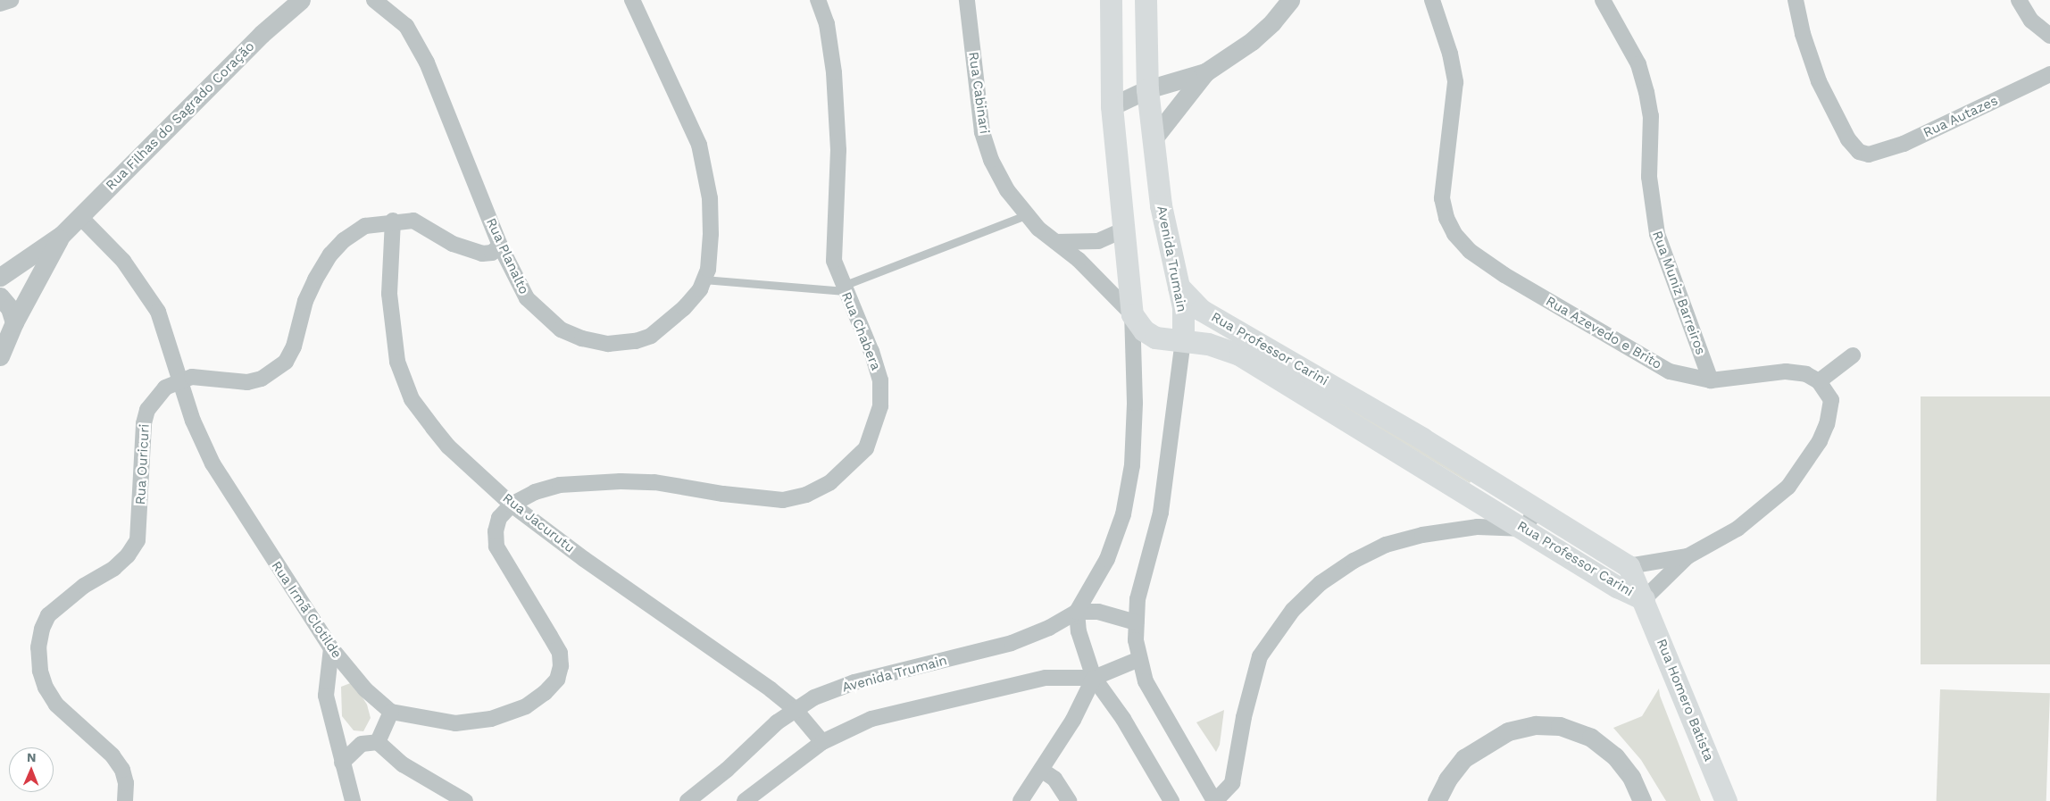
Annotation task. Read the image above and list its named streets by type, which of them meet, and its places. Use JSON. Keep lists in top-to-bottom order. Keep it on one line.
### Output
{"streets":{"main road":["Avenida Trumain","Rua Professor Carini","Rua Homero Batista"],"street":["Rua Cabinari","Rua Filhas do Sagrado Coração","Rua Autazes","Rua Planalto","Rua Muniz Barreiros","Rua Chabera","Rua Azevedo e Brito","Rua Ouricuri","Rua Jacurutu","Rua Irmã Clotilde"]},"crossings":[["Rua Cabinari","Avenida Trumain"],["Rua Cabinari","Rua Professor Carini"],["Rua Filhas do Sagrado Coração","Rua Irmã Clotilde"],["Rua Planalto","Rua Ouricuri"],["Avenida Trumain","Rua Professor Carini"],["Avenida Trumain","Rua Jacurutu"],["Rua Muniz Barreiros","Rua Azevedo e Brito"],["Rua Chabera","Rua Jacurutu"],["Rua Professor Carini","Rua Homero Batista"],["Rua Ouricuri","Rua Jacurutu"],["Rua Ouricuri","Rua Irmã Clotilde"]],"north":"top"}
